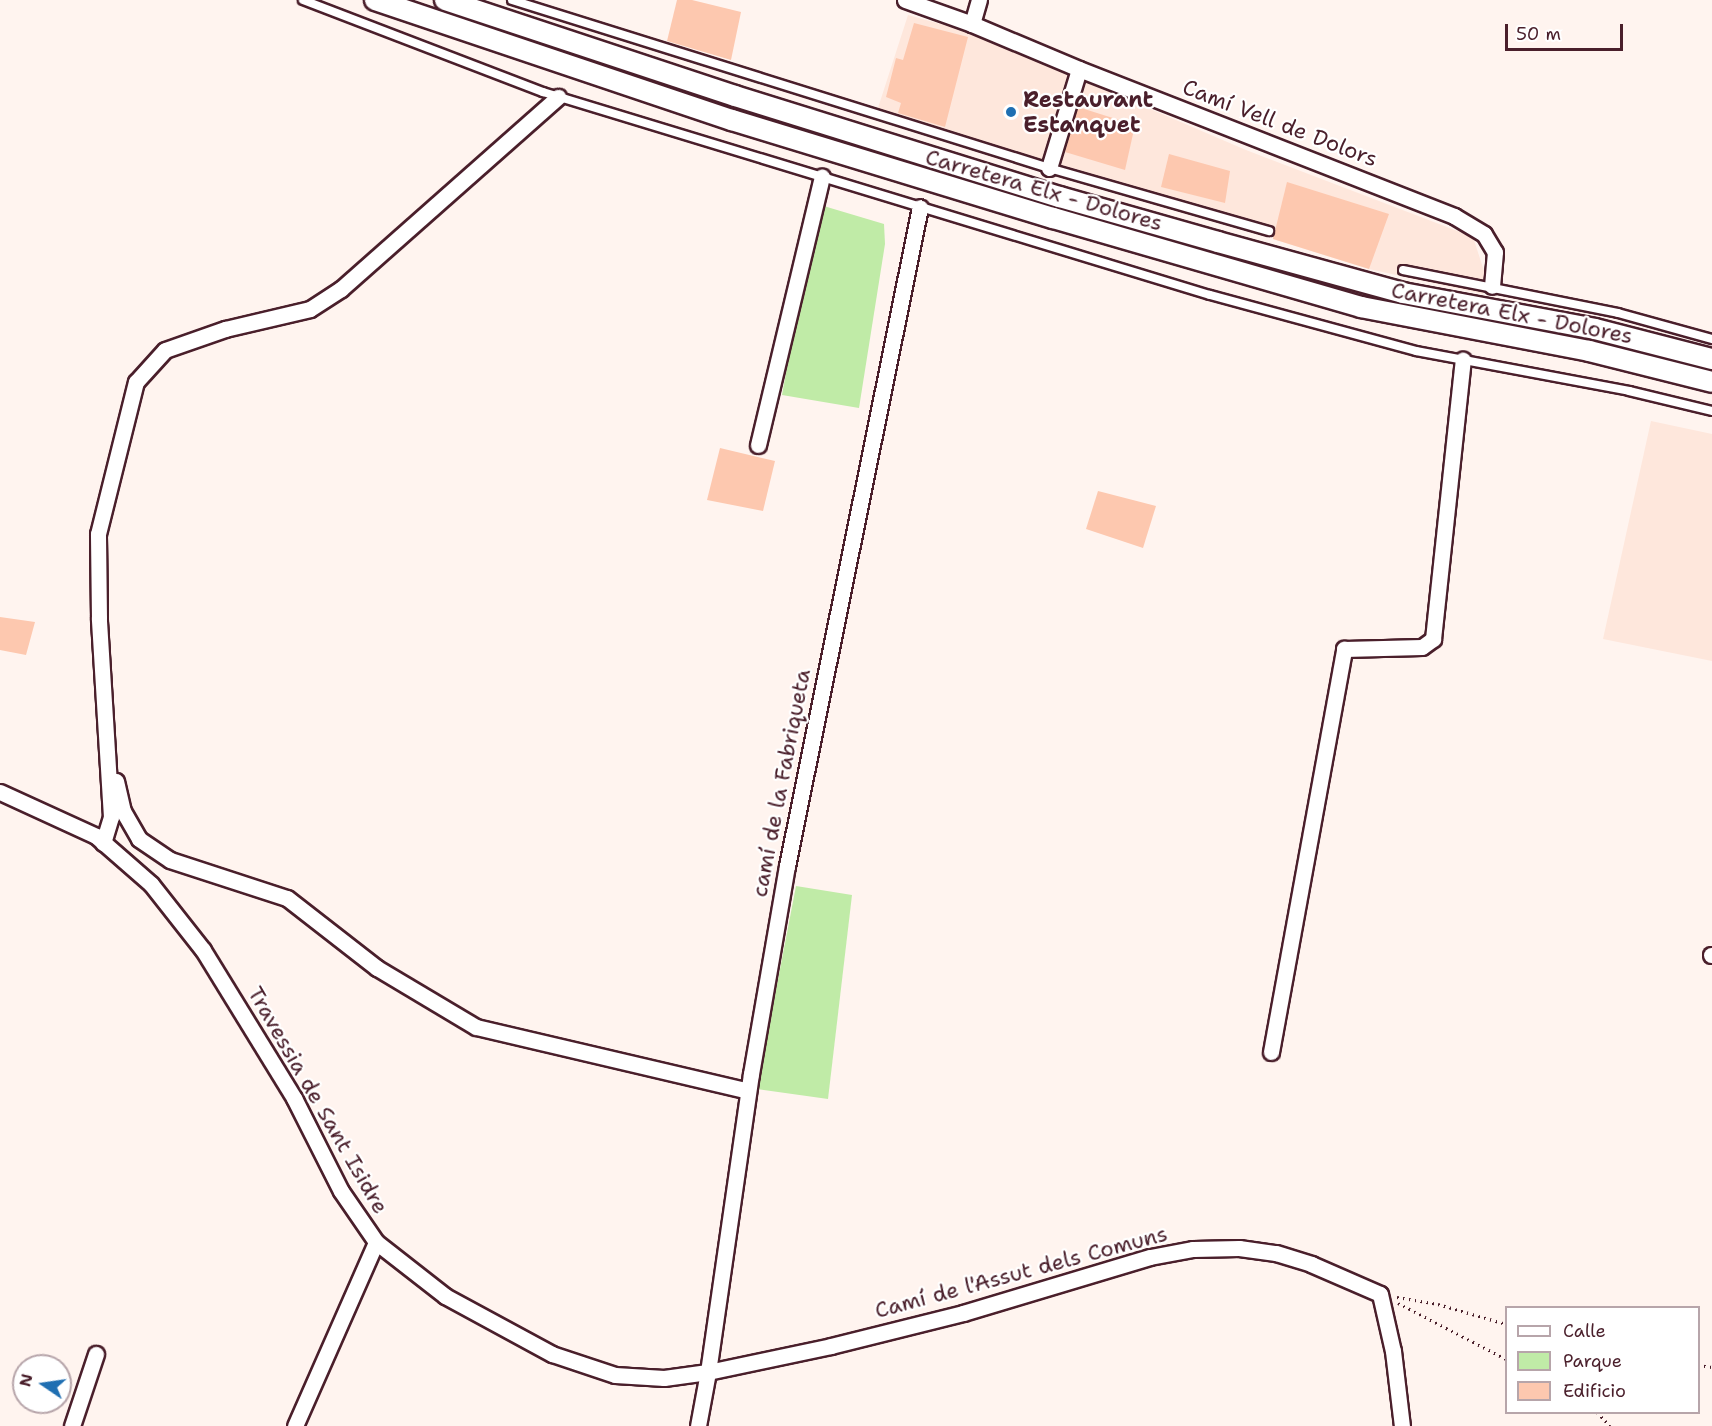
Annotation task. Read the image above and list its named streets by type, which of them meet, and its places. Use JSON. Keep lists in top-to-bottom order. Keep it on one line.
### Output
{"streets":{"main road":["Carretera Elx - Dolores"],"street":["Camí Vell de Dolors","camí de la Fabriqueta","Travessia de Sant Isidre","Camí de l'Assut dels Comuns"]},"crossings":[["camí de la Fabriqueta","Travessia de Sant Isidre"],["camí de la Fabriqueta","Camí de l'Assut dels Comuns"],["Travessia de Sant Isidre","Camí de l'Assut dels Comuns"]],"places":["Restaurant Estanquet"],"legend":["Calle","Parque","Edificio"],"scale_bar":"50 m","north":"left"}
